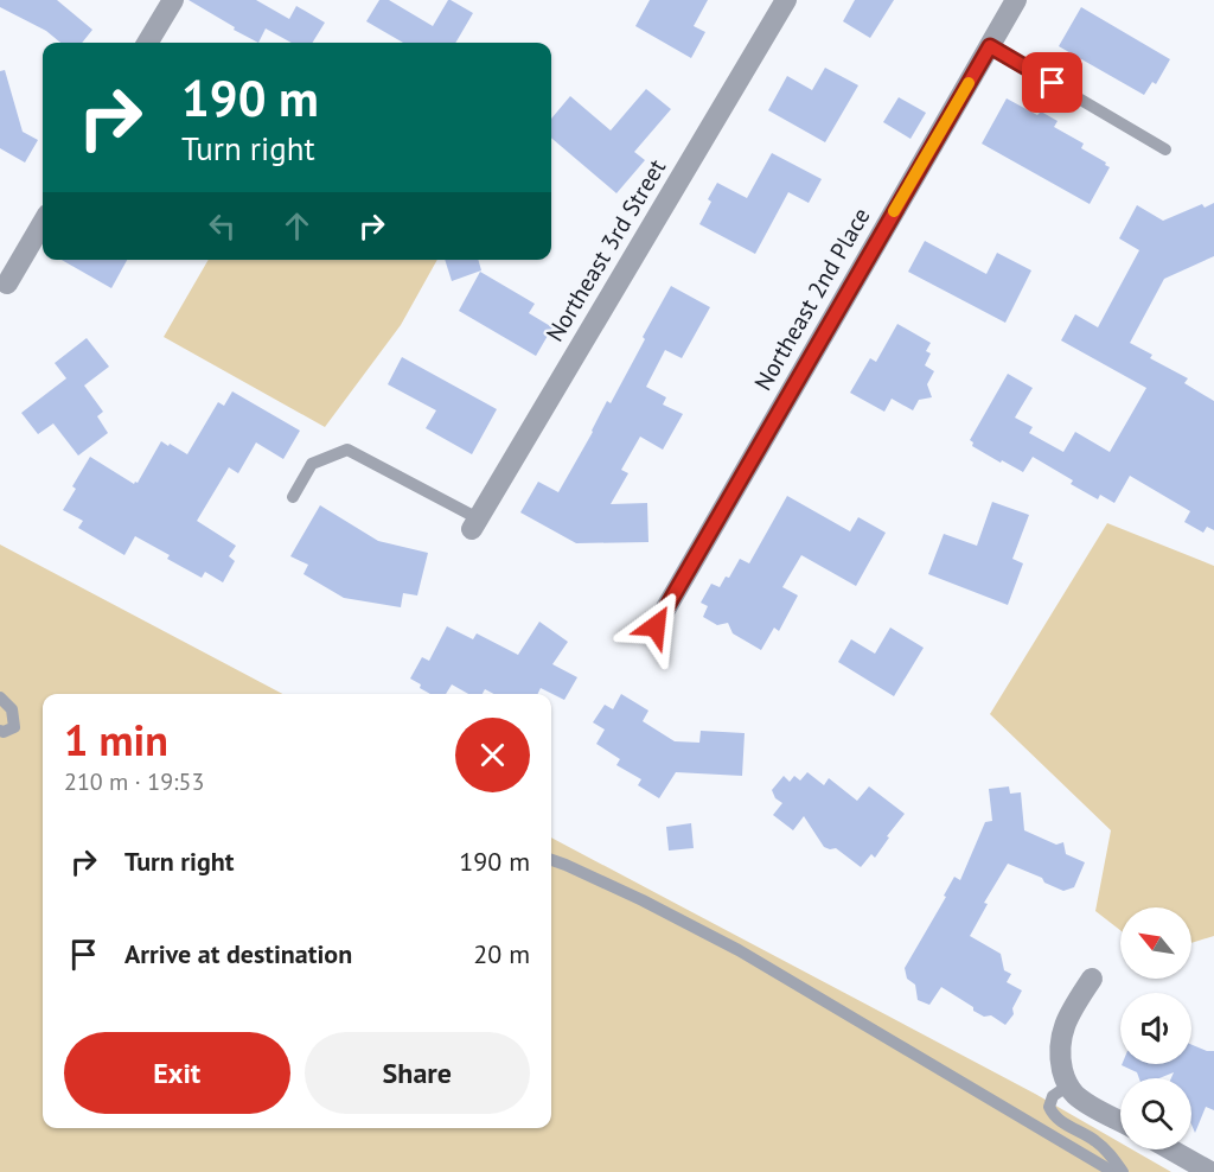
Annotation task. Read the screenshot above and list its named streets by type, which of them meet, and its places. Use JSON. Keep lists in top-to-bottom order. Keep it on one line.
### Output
{"streets":{"street":["Northeast 3rd Street","Northeast 2nd Place"]},"north":"top left","page":{"turn":["190 m","Turn right"],"heading":["1 min","210 m · 19:53"],"list":[{"name":"Turn right","value":"190 m"},{"name":"Arrive at destination","value":"20 m"}],"buttons":["Exit","Share"]}}
